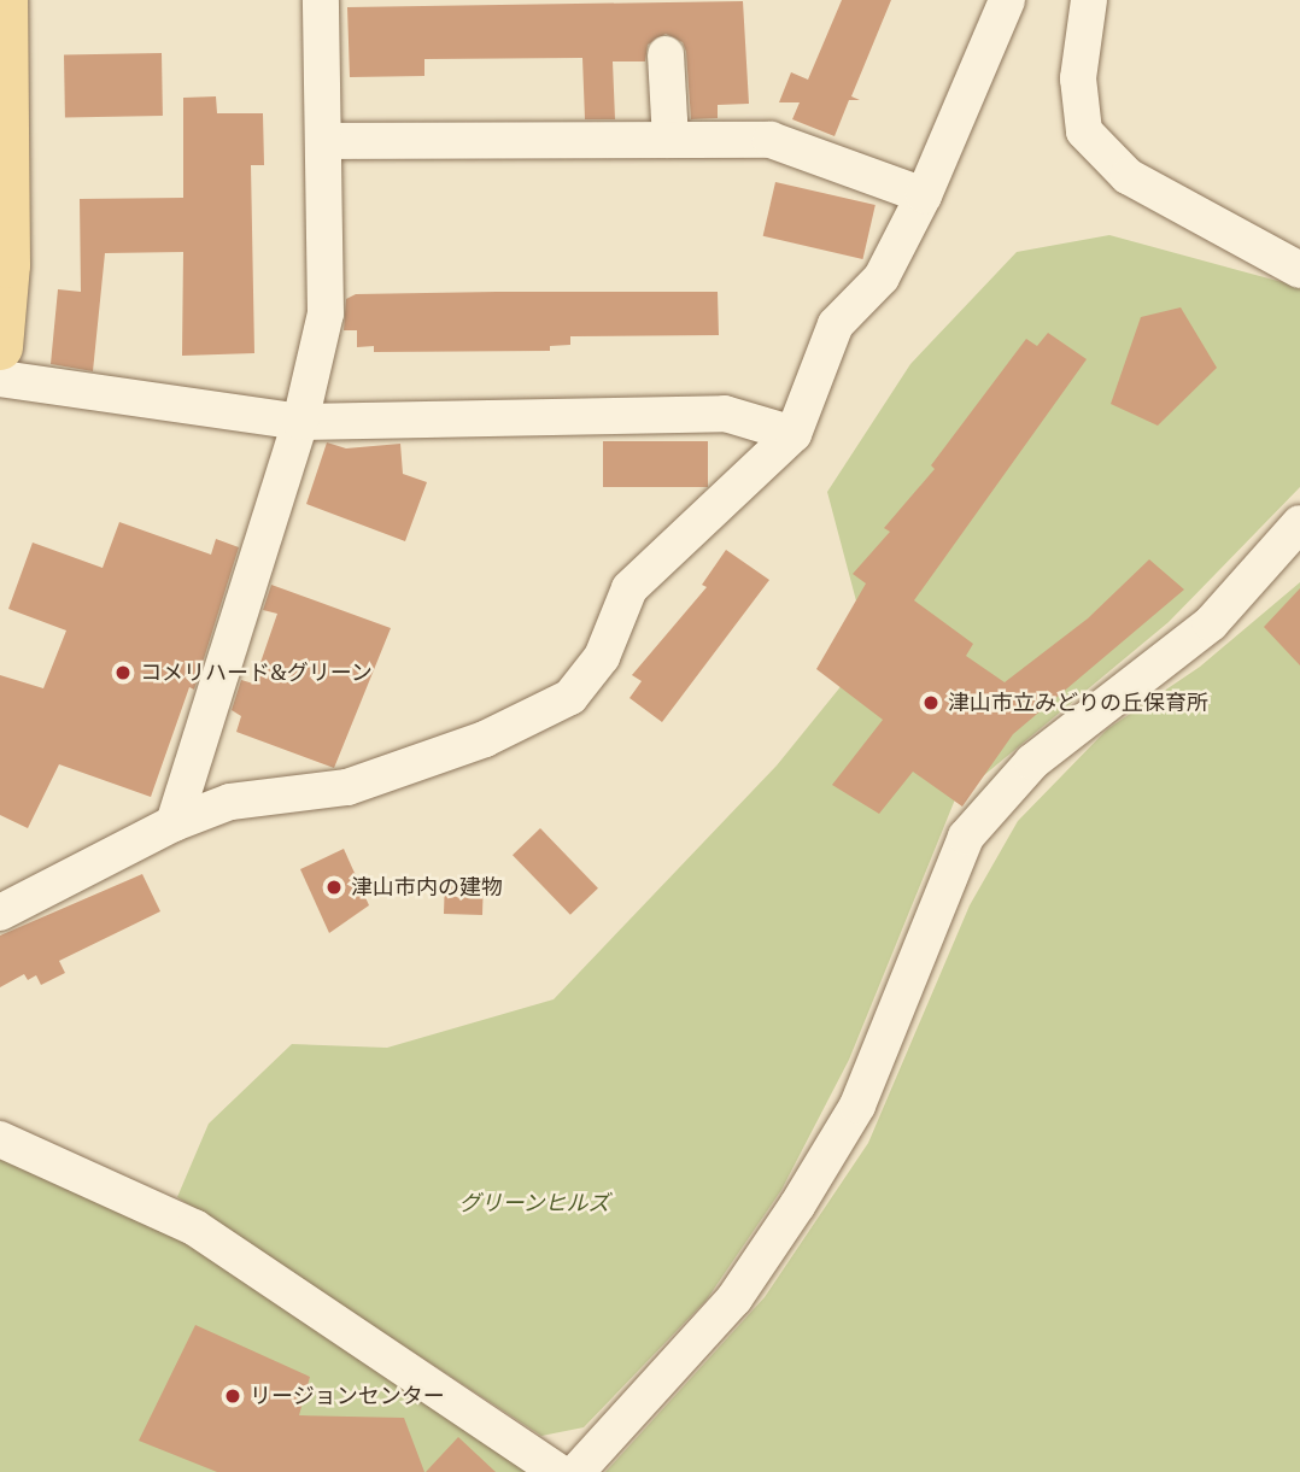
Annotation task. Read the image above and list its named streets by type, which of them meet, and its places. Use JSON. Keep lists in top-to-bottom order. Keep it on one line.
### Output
{"parks":["グリーンヒルズ"],"places":["コメリハード&グリーン","津山市立みどりの丘保育所","津山市内の建物","リージョンセンター"]}
